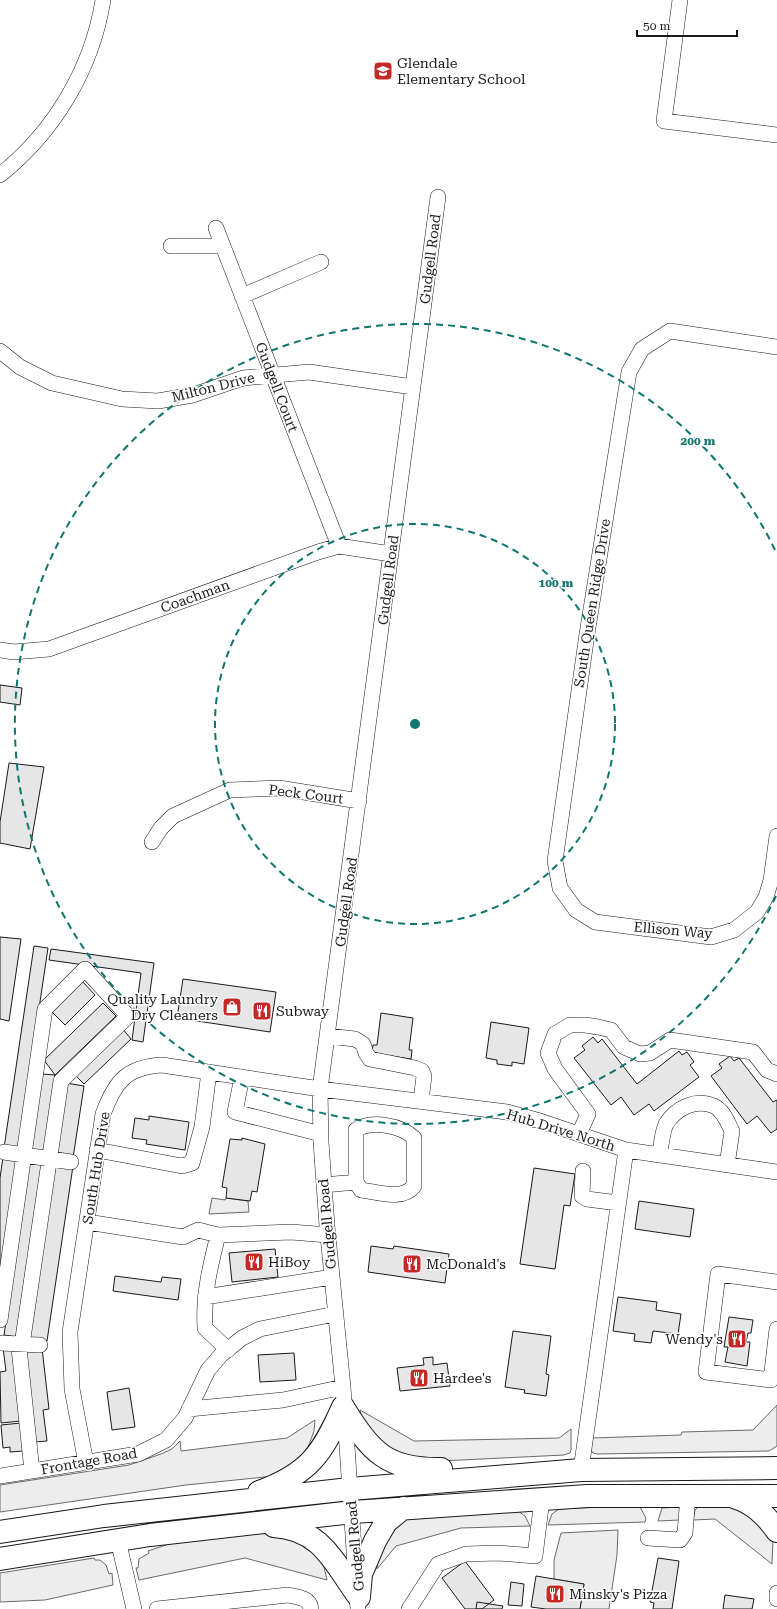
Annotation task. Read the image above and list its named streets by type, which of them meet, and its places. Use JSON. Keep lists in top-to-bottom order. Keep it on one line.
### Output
{"streets":{"street":["Gudgell Road","Milton Drive","Gudgell Court","Coachman","South Queen Ridge Drive","Peck Court","Ellison Way","Hub Drive North","South Hub Drive","Frontage Road"]},"crossings":[["Gudgell Road","Milton Drive"],["Gudgell Road","Coachman"],["Gudgell Road","Peck Court"],["Gudgell Road","Hub Drive North"],["Gudgell Road","South Hub Drive"],["Gudgell Road","Frontage Road"],["Milton Drive","Gudgell Court"],["Gudgell Court","Coachman"],["South Queen Ridge Drive","Ellison Way"],["Hub Drive North","South Hub Drive"],["South Hub Drive","Frontage Road"]],"places":{"school or university":["Glendale Elementary School"],"shop":["Quality Laundry Dry Cleaners"],"restaurant":["Subway","HiBoy","McDonald's","Wendy's","Hardee's","Minsky's Pizza"]},"scale_bar":"50 m","rings":["200 m","100 m"]}
